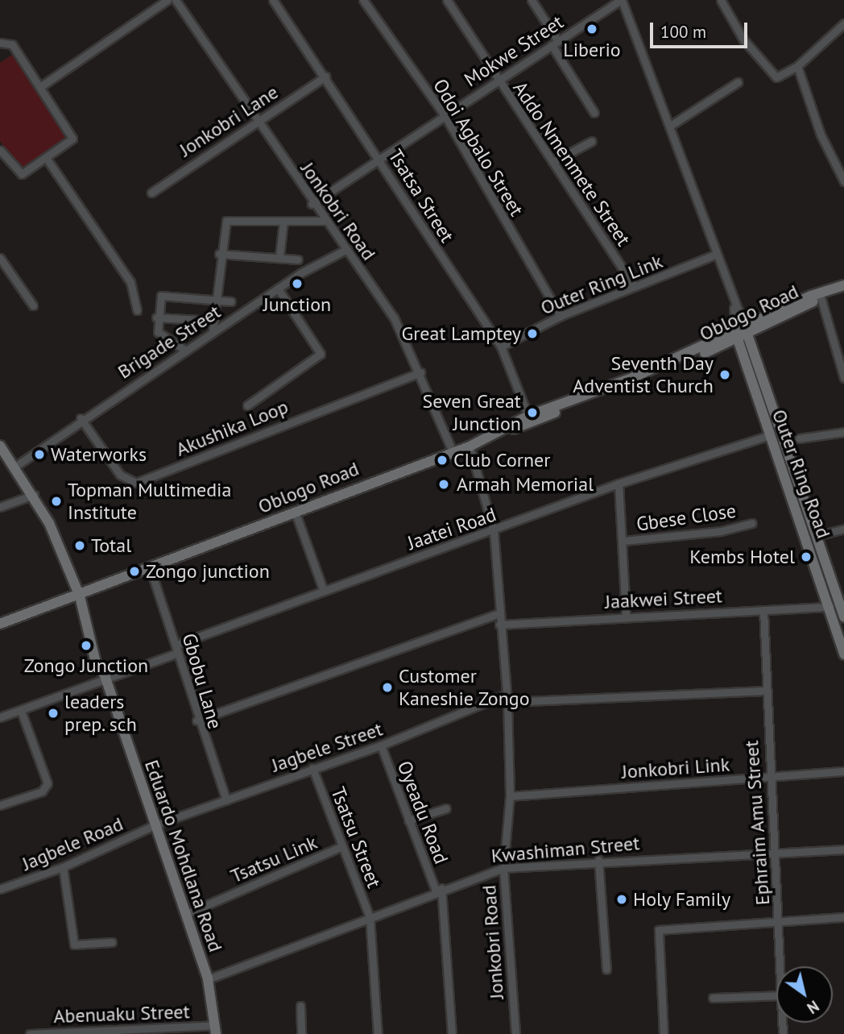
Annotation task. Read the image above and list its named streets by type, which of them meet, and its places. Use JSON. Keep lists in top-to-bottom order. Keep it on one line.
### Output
{"streets":{"main road":["Oblogo Road","Outer Ring Road","Eduardo Mohdlana Road"],"street":["Mokwe Street","Jonkobri Lane","Odoi Agbalo Street","Addo Nmenmete Street","Tsatsa Street","Jonkobri Road","Outer Ring Link","Brigade Street","Akushika Loop","Gbese Close","Jaatei Road","Jaakwei Street","Gbobu Lane","Jagbele Street","Jonkobri Link","Oyeadu Road","Ephraim Amu Street","Tsatsu Street","Jagbele Road","Kwashiman Street","Tsatsu Link","Abenuaku Street"]},"crossings":[["Mokwe Street","Odoi Agbalo Street"],["Mokwe Street","Addo Nmenmete Street"],["Mokwe Street","Tsatsa Street"],["Mokwe Street","Jonkobri Road"],["Mokwe Street","Outer Ring Road"],["Jonkobri Lane","Tsatsa Street"],["Jonkobri Lane","Jonkobri Road"],["Odoi Agbalo Street","Outer Ring Link"],["Addo Nmenmete Street","Outer Ring Link"],["Tsatsa Street","Outer Ring Link"],["Tsatsa Street","Oblogo Road"],["Jonkobri Road","Oblogo Road"],["Jonkobri Road","Brigade Street"],["Jonkobri Road","Akushika Loop"],["Jonkobri Road","Jaatei Road"],["Jonkobri Road","Jaakwei Street"],["Jonkobri Road","Jagbele Street"],["Jonkobri Road","Jonkobri Link"],["Jonkobri Road","Kwashiman Street"],["Outer Ring Link","Outer Ring Road"],["Oblogo Road","Outer Ring Road"],["Oblogo Road","Gbobu Lane"],["Oblogo Road","Eduardo Mohdlana Road"],["Brigade Street","Akushika Loop"],["Brigade Street","Eduardo Mohdlana Road"],["Outer Ring Road","Jaatei Road"],["Outer Ring Road","Jaakwei Street"],["Jaatei Road","Gbobu Lane"],["Jaatei Road","Eduardo Mohdlana Road"],["Jaakwei Street","Ephraim Amu Street"],["Gbobu Lane","Jagbele Street"],["Jagbele Street","Oyeadu Road"],["Jagbele Street","Ephraim Amu Street"],["Jagbele Street","Tsatsu Street"],["Jagbele Street","Jagbele Road"],["Jagbele Street","Eduardo Mohdlana Road"],["Jonkobri Link","Ephraim Amu Street"],["Oyeadu Road","Kwashiman Street"],["Ephraim Amu Street","Kwashiman Street"],["Tsatsu Street","Kwashiman Street"],["Tsatsu Street","Tsatsu Link"],["Jagbele Road","Eduardo Mohdlana Road"],["Kwashiman Street","Eduardo Mohdlana Road"],["Eduardo Mohdlana Road","Tsatsu Link"],["Eduardo Mohdlana Road","Abenuaku Street"]],"places":["Liberio","Junction","Great Lamptey","Seventh Day Adventist Church","Seven Great Junction","Waterworks","Club Corner","Armah Memorial","Topman Multimedia Institute","Total","Kembs Hotel","Zongo junction","Zongo Junction","Customer Kaneshie Zongo","leaders prep. sch","Holy Family"],"scale_bar":"100 m","north":"bottom right"}
